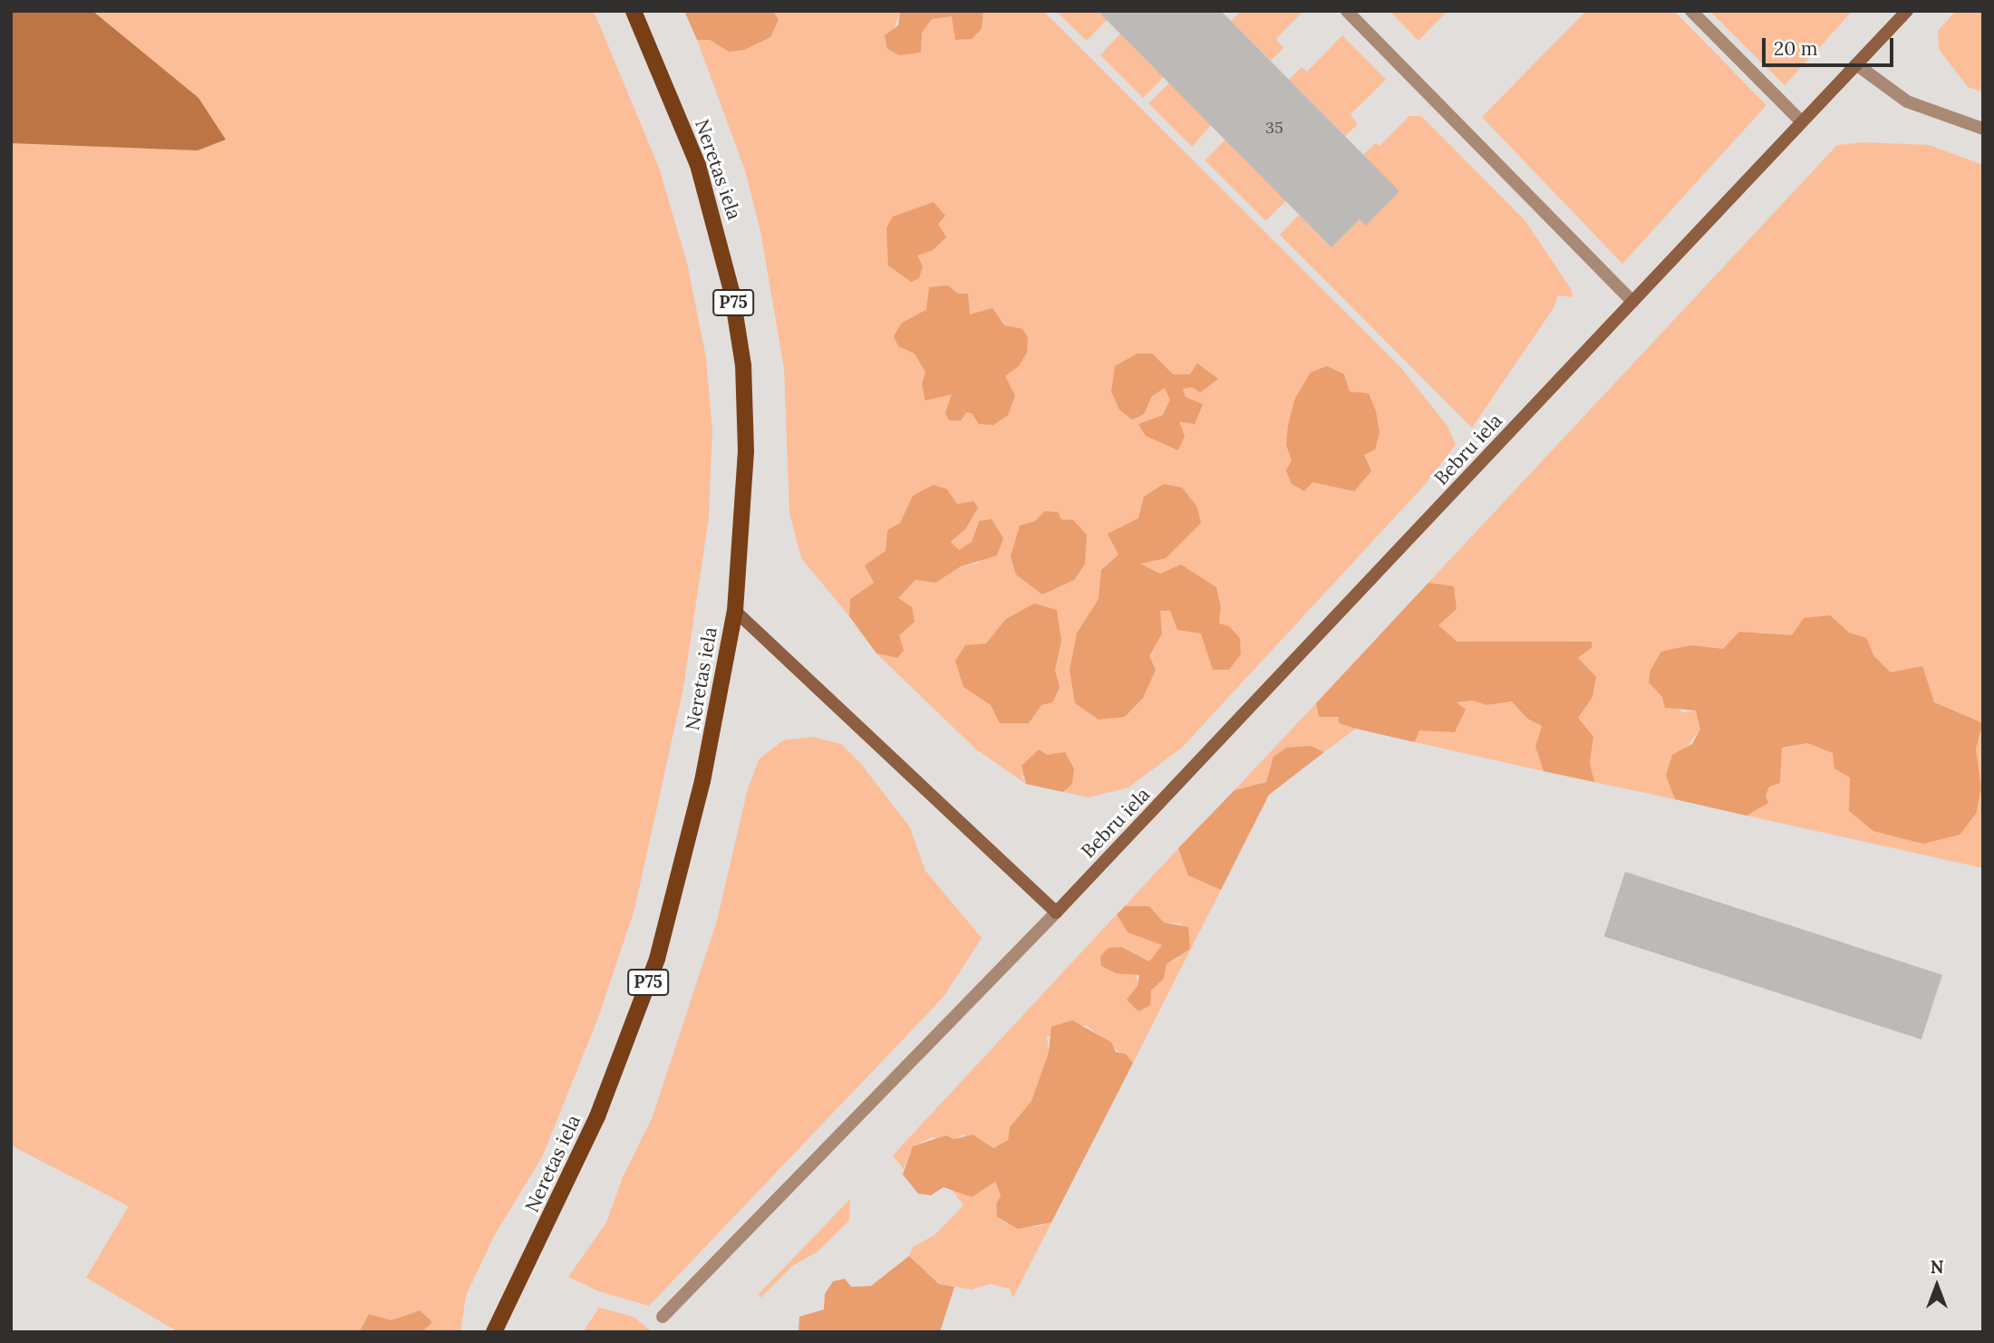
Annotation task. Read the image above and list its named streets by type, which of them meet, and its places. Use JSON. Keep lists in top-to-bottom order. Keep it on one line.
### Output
{"streets":{"main road":["Neretas iela","P75"],"street":["Bebru iela"]},"house_numbers":["35"],"scale_bar":"20 m","north":"top"}
